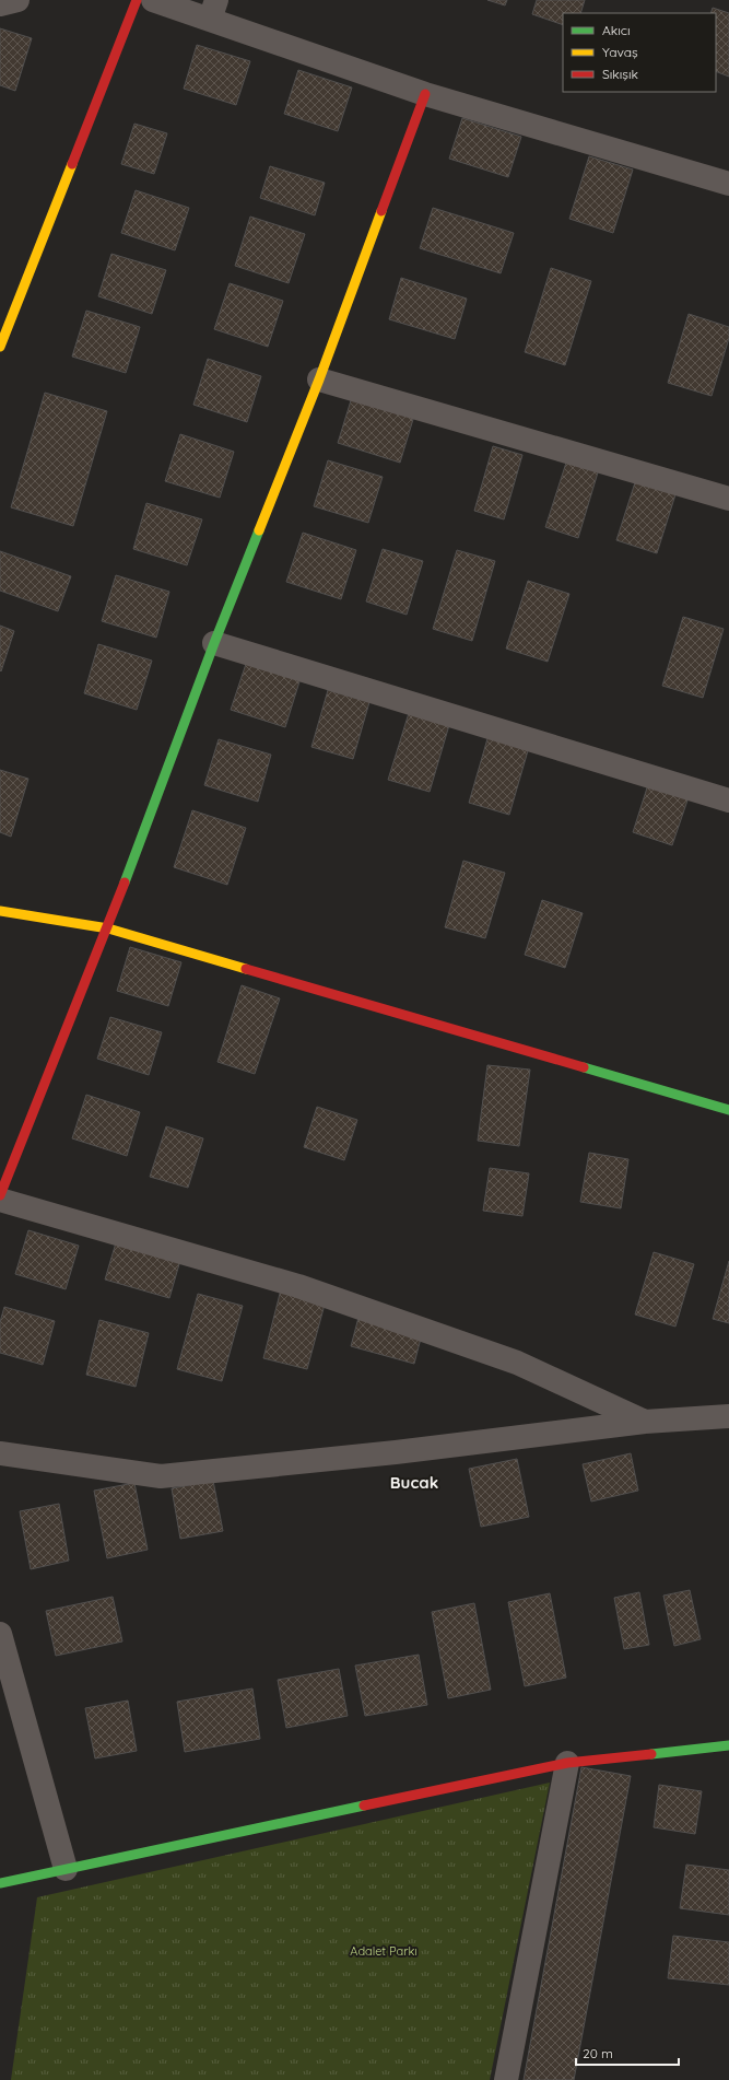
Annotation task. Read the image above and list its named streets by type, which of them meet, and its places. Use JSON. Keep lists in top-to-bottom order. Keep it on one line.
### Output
{"districts":["Bucak"],"parks":["Adalet Parkı"],"legend":["Akıcı","Yavaş","Sıkışık"],"scale_bar":"20 m"}
